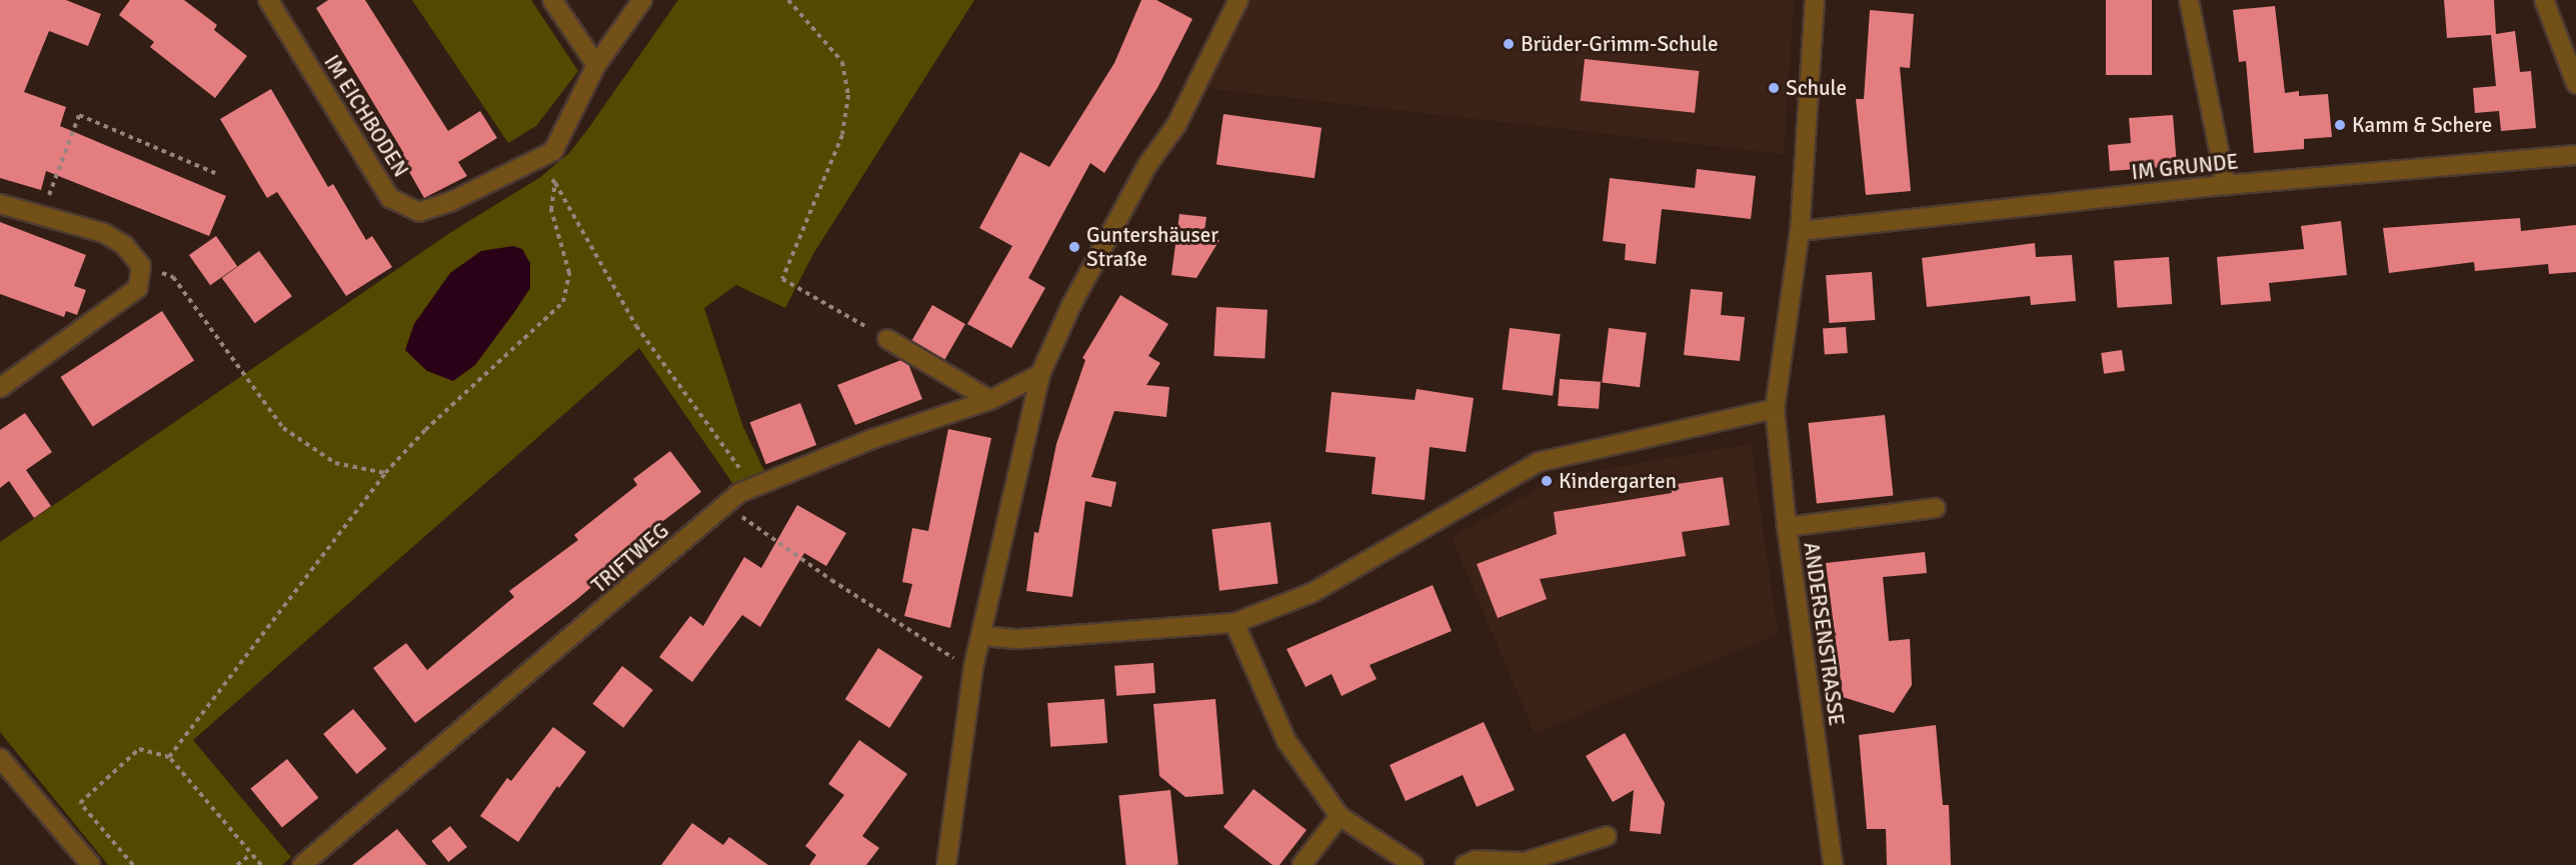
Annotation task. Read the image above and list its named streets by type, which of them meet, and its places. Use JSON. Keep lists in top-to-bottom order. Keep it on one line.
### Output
{"streets":{"street":["IM EICHBODEN","IM GRUNDE","TRIFTWEG","ANDERSENSTRASSE"]},"crossings":[["IM GRUNDE","ANDERSENSTRASSE"]],"places":["Brüder-Grimm-Schule","Schule","Kamm & Schere","Guntershäuser Straße","Kindergarten"]}
